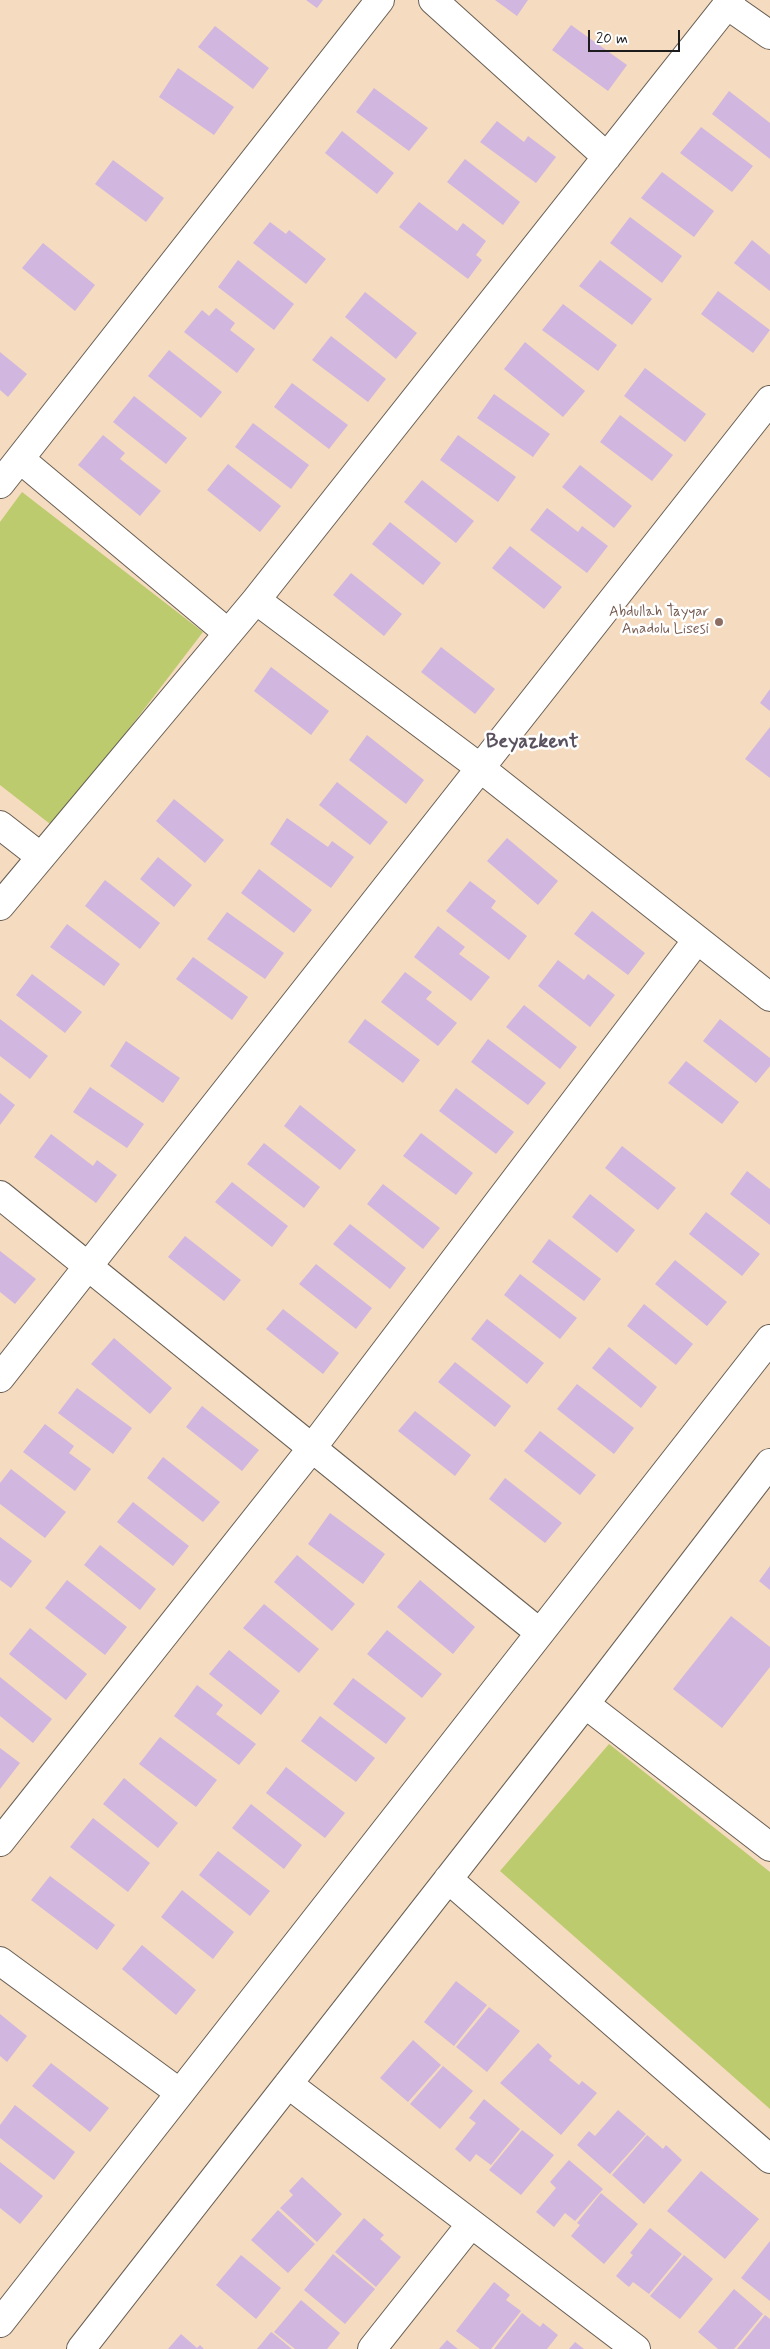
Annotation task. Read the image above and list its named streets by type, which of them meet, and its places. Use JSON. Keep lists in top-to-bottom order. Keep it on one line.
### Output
{"districts":["Beyazkent"],"places":["Abdullah Tayyar Anadolu Lisesi"],"scale_bar":"20 m"}
